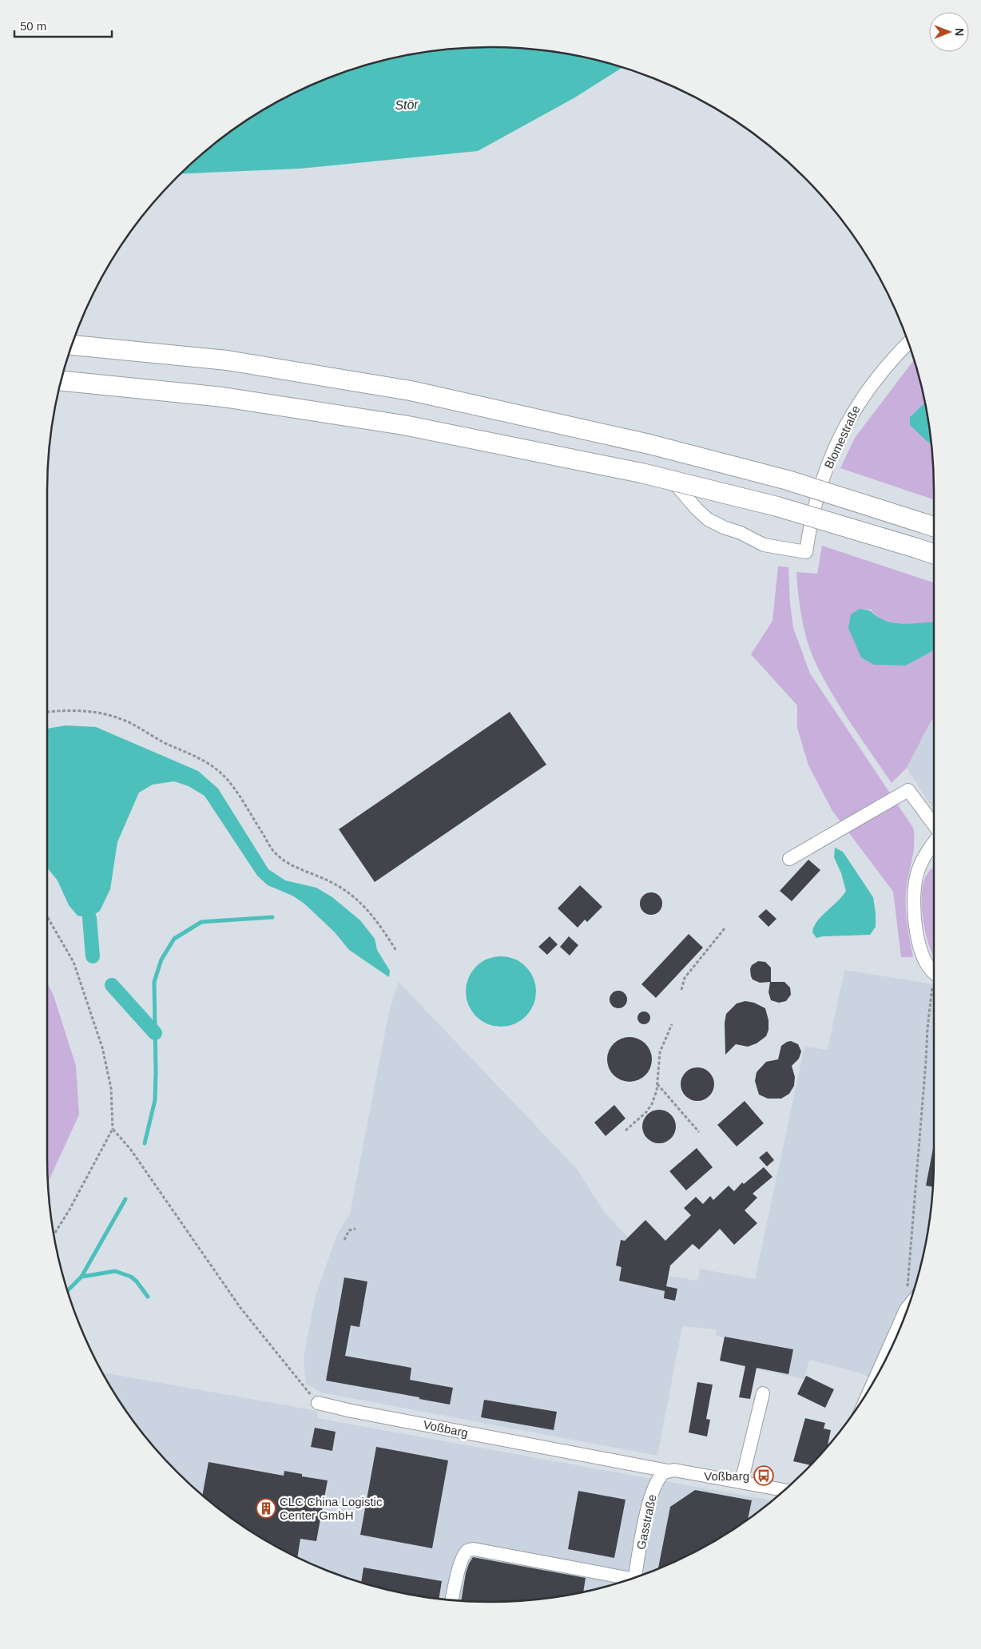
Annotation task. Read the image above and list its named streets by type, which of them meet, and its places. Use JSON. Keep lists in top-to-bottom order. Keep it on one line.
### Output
{"streets":{"street":["Blomestraße","Voßbarg","Gasstraße"]},"crossings":[["Voßbarg","Gasstraße"]],"water":["Stör"],"places":{"bus stop":["Voßbarg"],"building":["CLC China Logistic Center GmbH"]},"scale_bar":"50 m","north":"right"}
